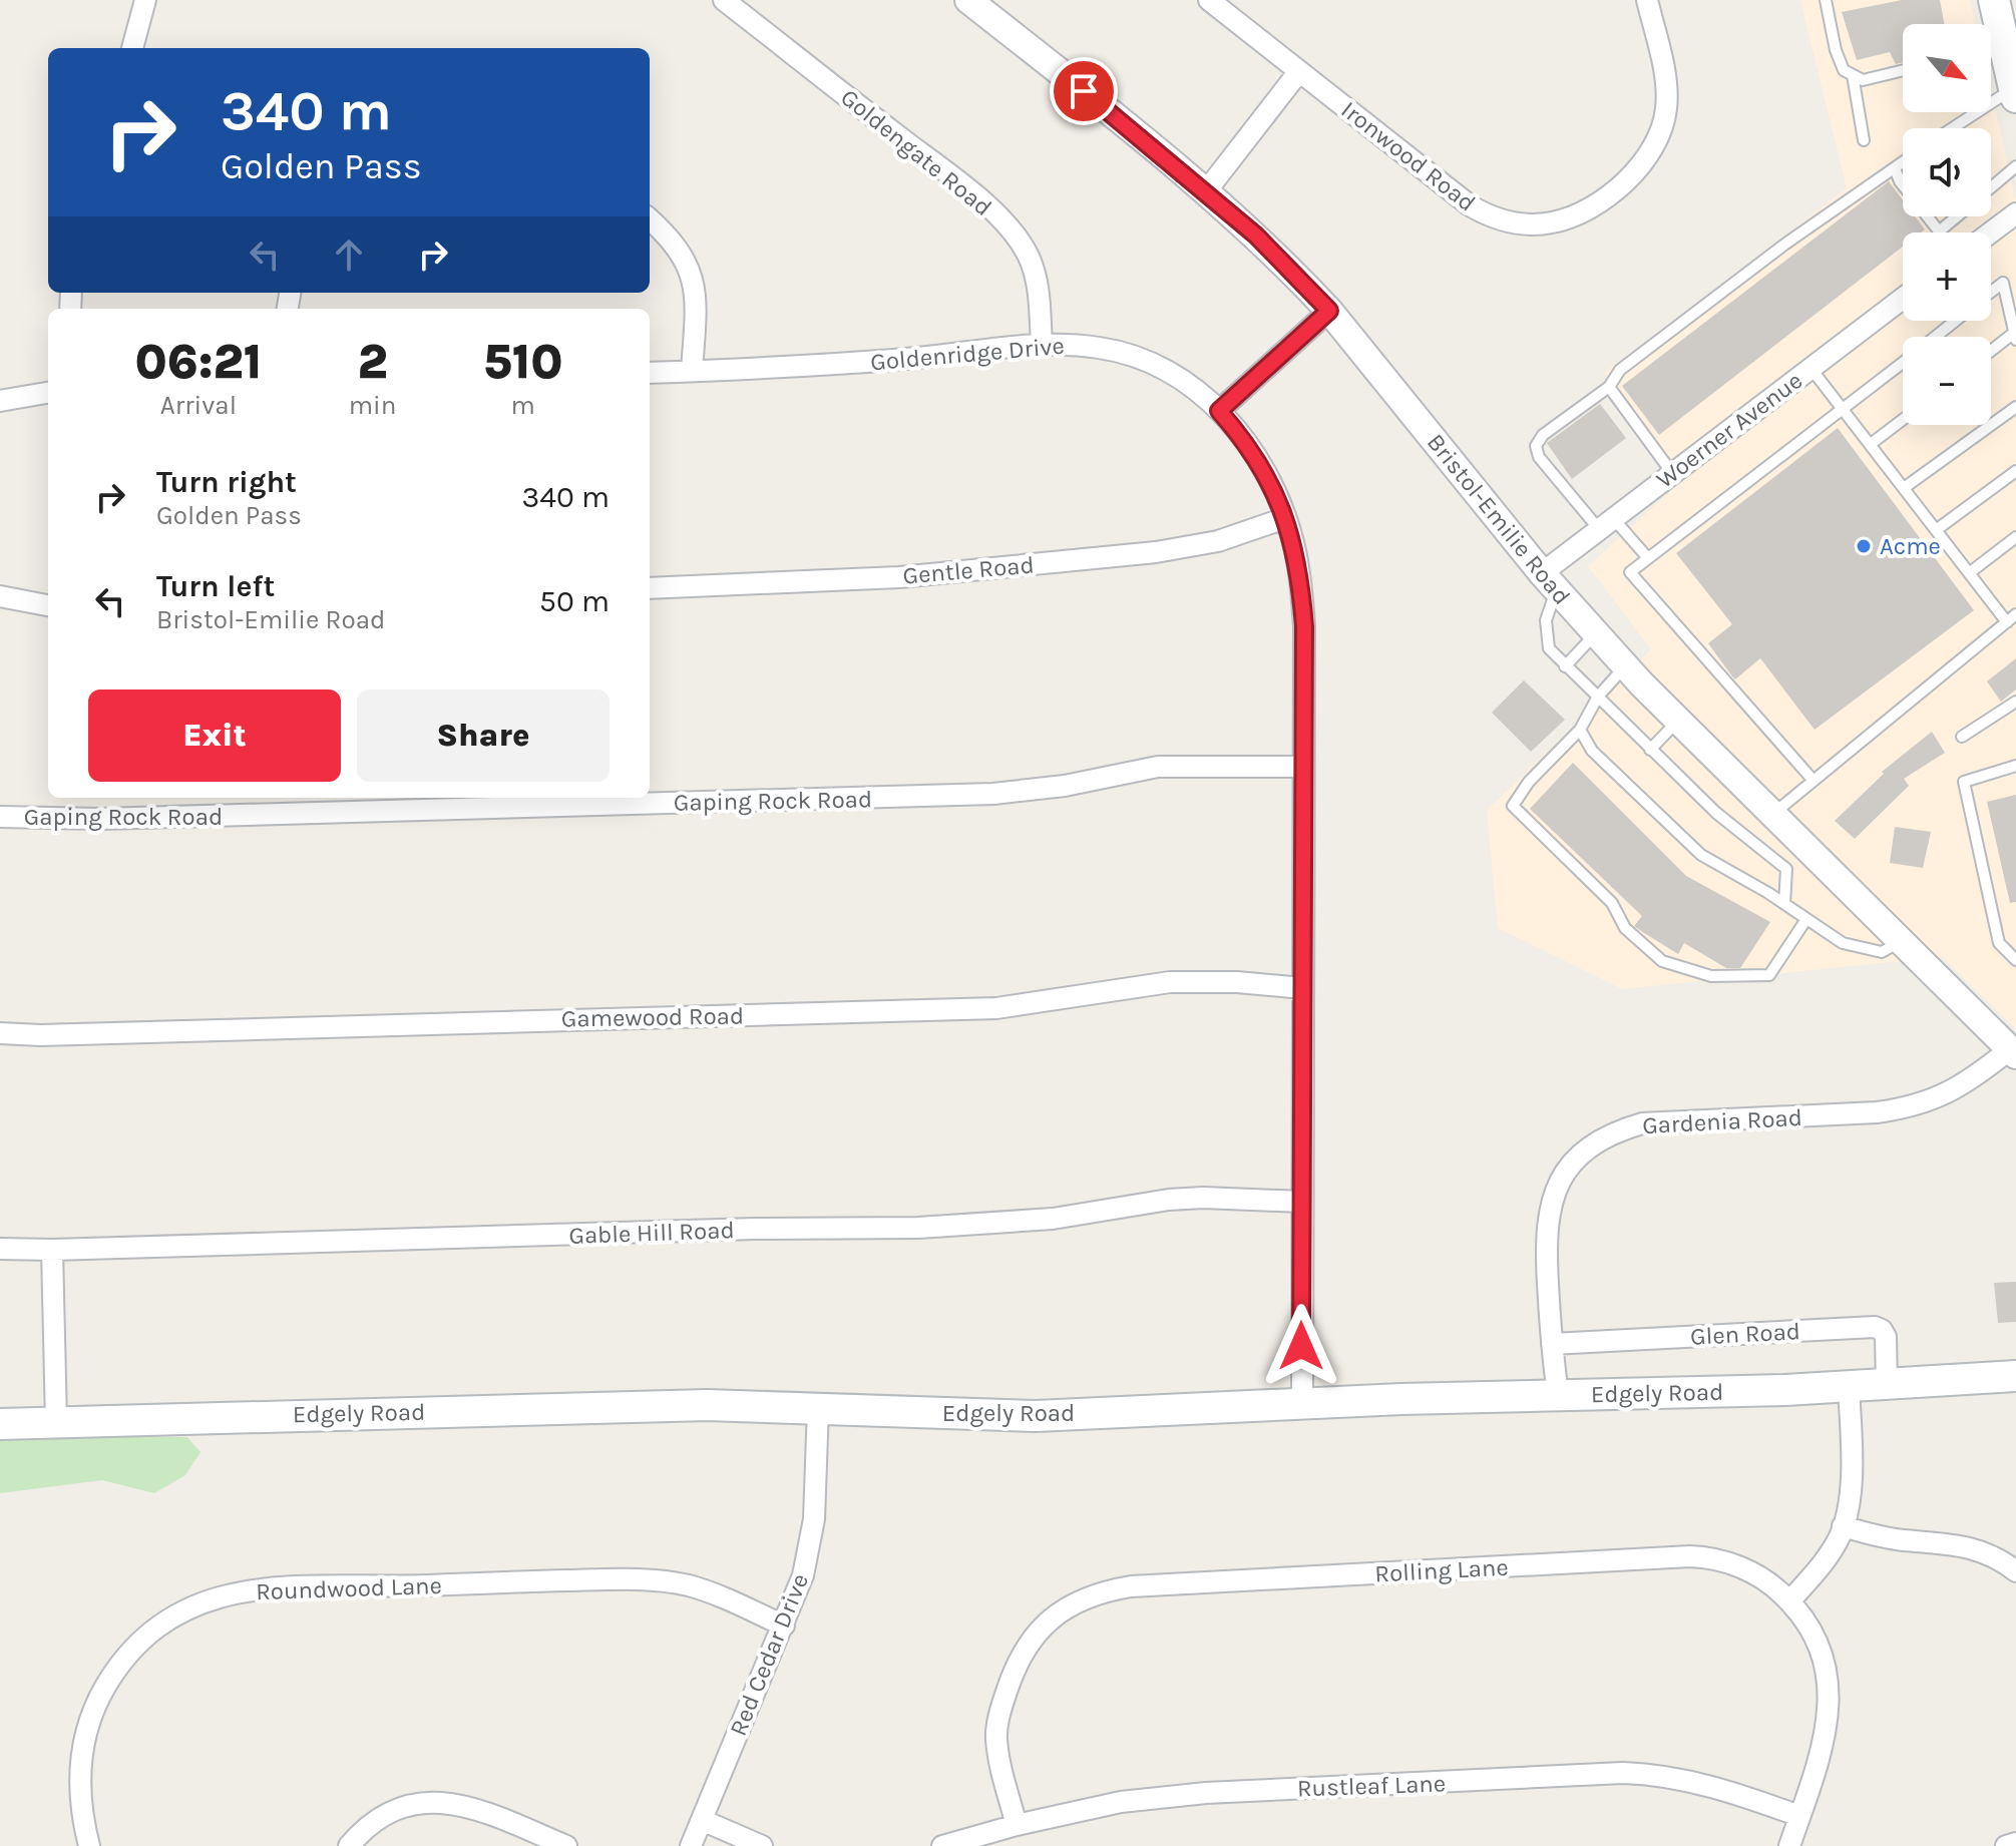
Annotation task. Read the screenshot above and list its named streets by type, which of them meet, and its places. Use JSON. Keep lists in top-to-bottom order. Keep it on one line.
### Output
{"streets":{"main road":["Edgely Road"],"street":["Goldengate Road","Ironwood Road","Goldenridge Drive","Woerner Avenue","Bristol-Emilie Road","Gentle Road","Gaping Rock Road","Gamewood Road","Gardenia Road","Gable Hill Road","Glen Road","Rolling Lane","Roundwood Lane","Red Cedar Drive","Rustleaf Lane"]},"crossings":[["Goldengate Road","Goldenridge Drive"],["Goldenridge Drive","Gentle Road"],["Goldenridge Drive","Gaping Rock Road"],["Goldenridge Drive","Gamewood Road"],["Goldenridge Drive","Gable Hill Road"],["Goldenridge Drive","Edgely Road"],["Woerner Avenue","Bristol-Emilie Road"],["Bristol-Emilie Road","Gardenia Road"],["Gardenia Road","Glen Road"],["Gardenia Road","Edgely Road"],["Glen Road","Edgely Road"],["Edgely Road","Red Cedar Drive"],["Rolling Lane","Rustleaf Lane"],["Roundwood Lane","Red Cedar Drive"]],"places":["Acme"],"north":"bottom right","page":{"map_buttons":["+","−"],"turn":["340 m","Golden Pass"],"eta":["06:21","Arrival","2","min","510","m"],"list":[{"name":"Turn right","note":"Golden Pass","value":"340 m"},{"name":"Turn left","note":"Bristol-Emilie Road","value":"50 m"}],"buttons":["Exit","Share"]}}
